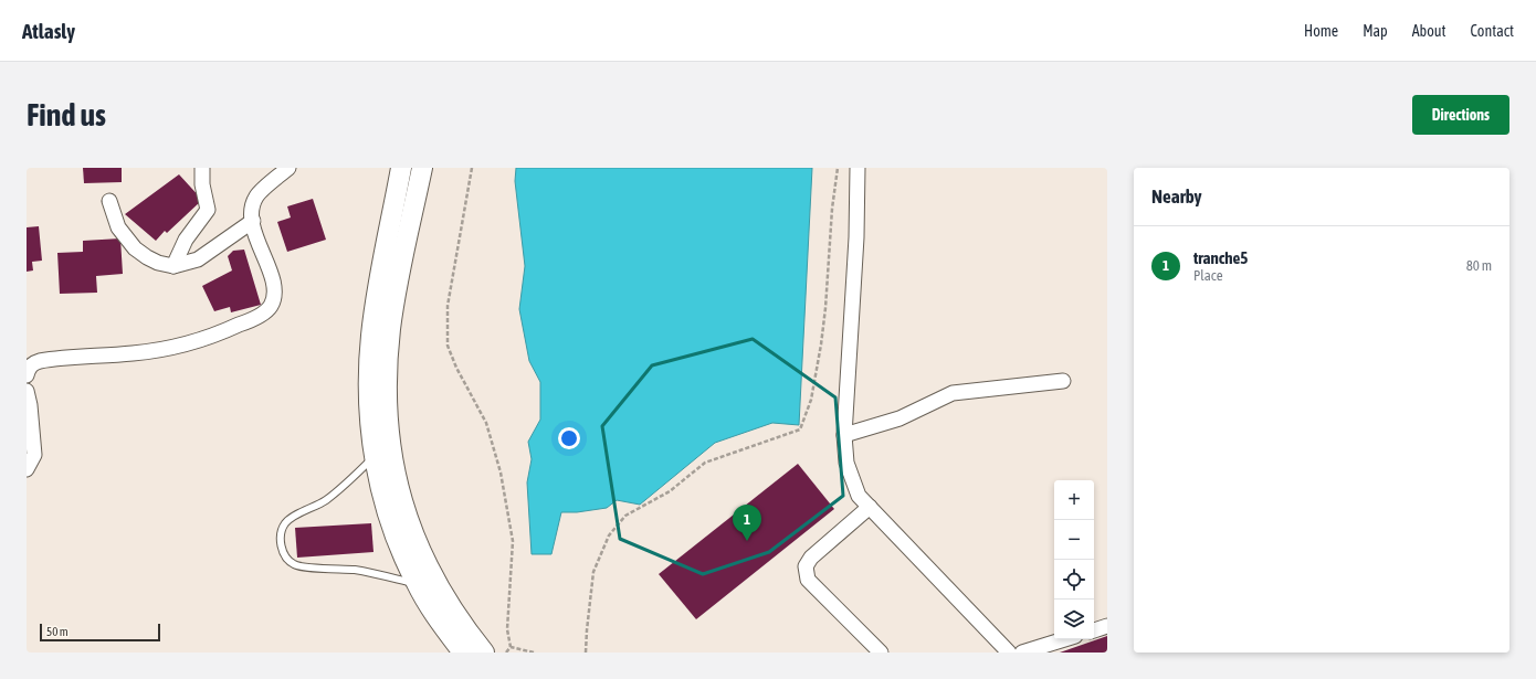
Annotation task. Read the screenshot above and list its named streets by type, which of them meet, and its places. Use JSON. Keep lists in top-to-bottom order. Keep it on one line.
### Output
{"scale_bar":"50 m","page":{"header":"Atlasly","nav":["Home","Map","About","Contact"],"buttons":"Directions","title":"Find us","heading":"Nearby","list":[{"mark":"1","name":"tranche5","note":"Place","value":"80 m"}],"map_buttons":["+","−"],"pins":"1","scale":"50 m"}}
